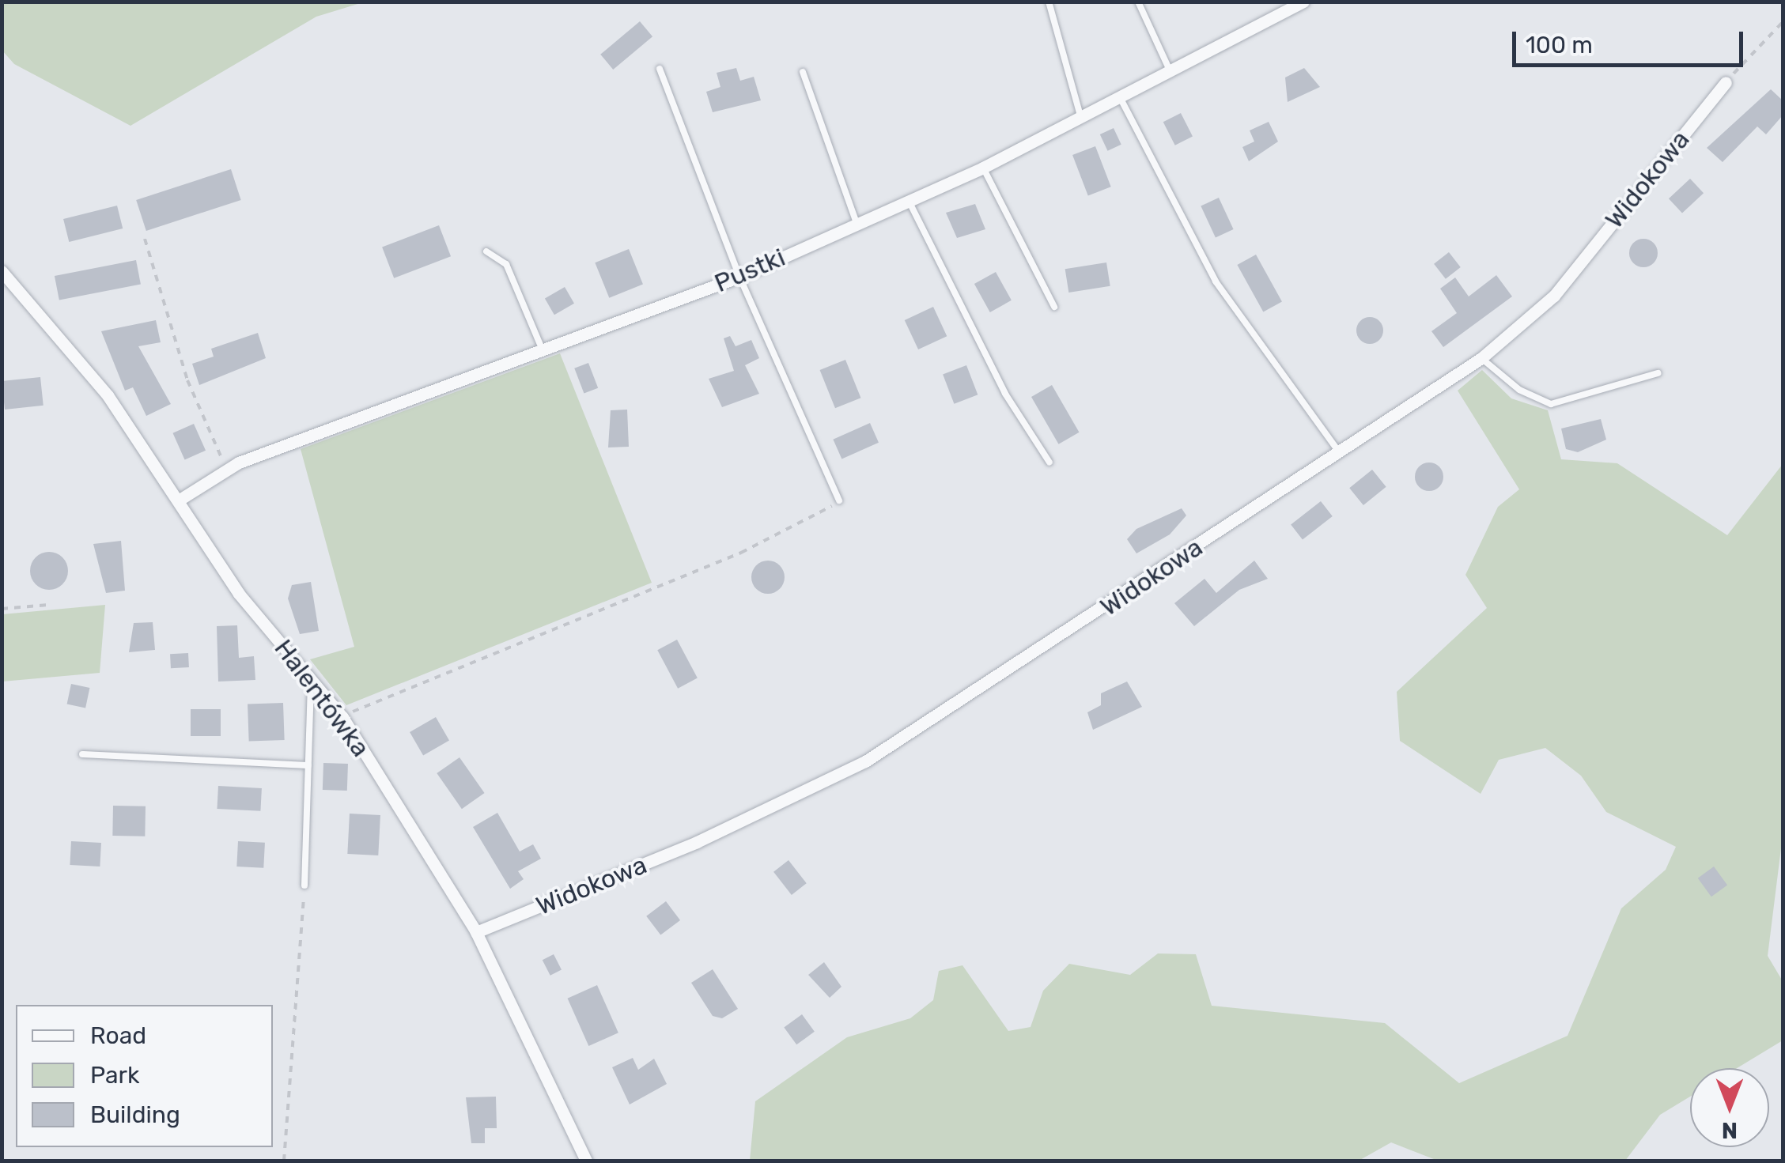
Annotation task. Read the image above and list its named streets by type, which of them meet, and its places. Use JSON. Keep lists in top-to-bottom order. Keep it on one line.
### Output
{"streets":{"street":["Widokowa","Pustki","Halentówka"]},"crossings":[["Widokowa","Halentówka"],["Pustki","Halentówka"]],"legend":["Road","Park","Building"],"scale_bar":"100 m","north":"bottom"}
